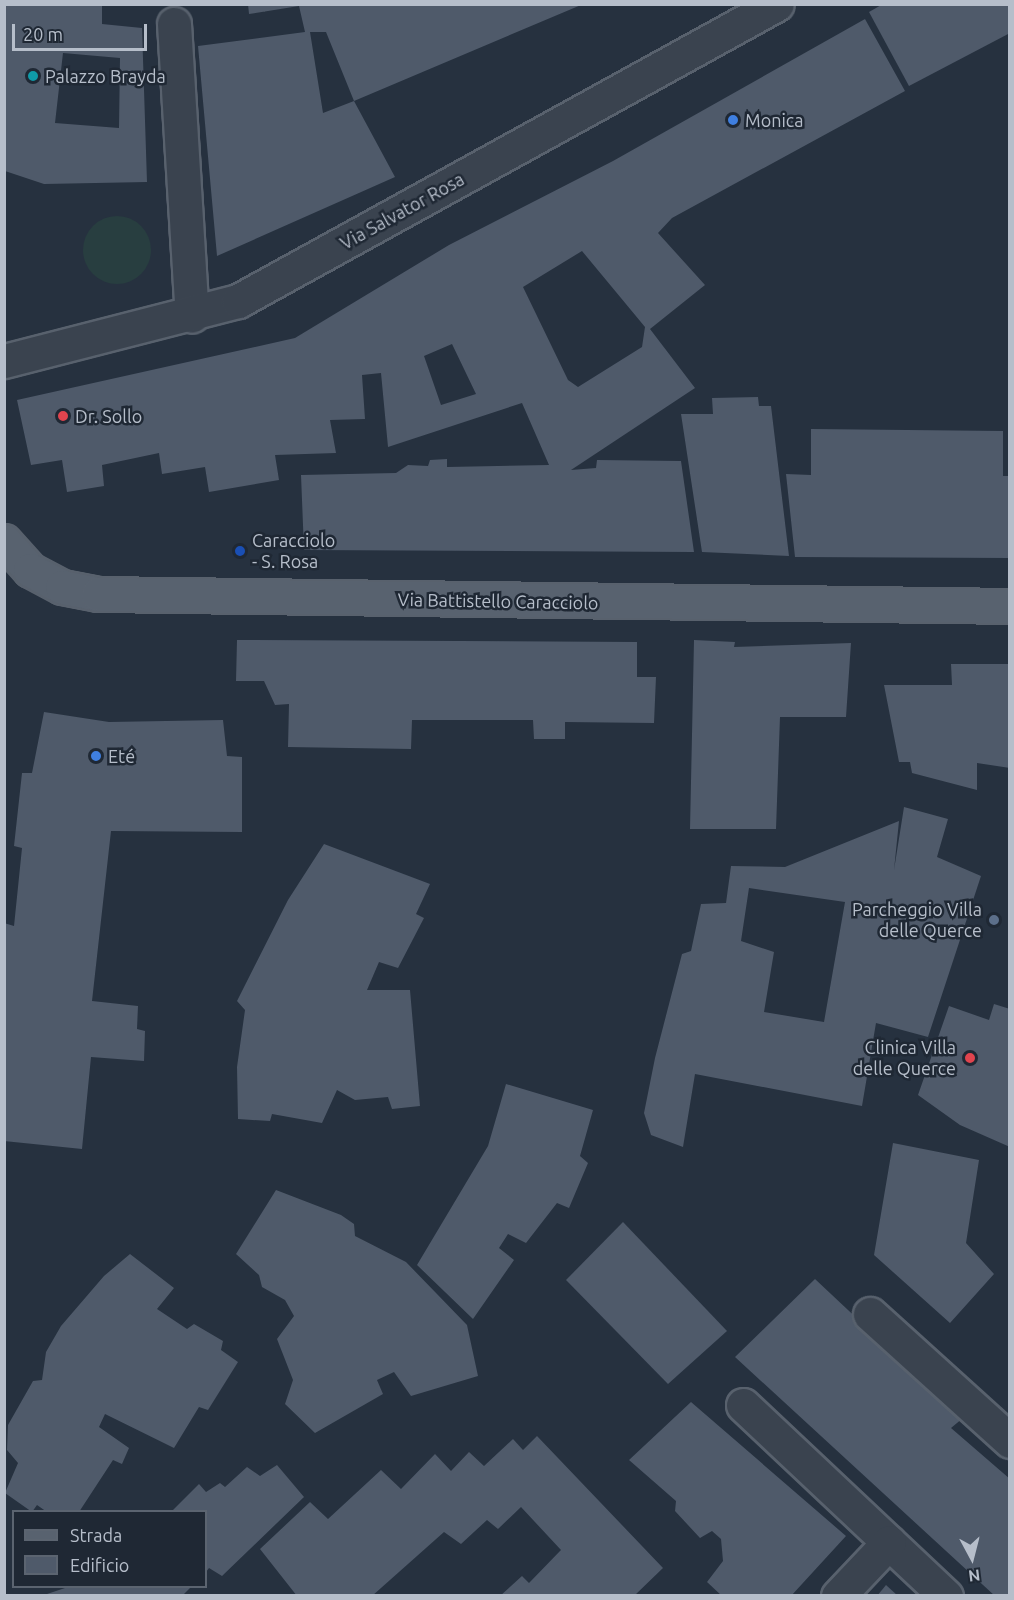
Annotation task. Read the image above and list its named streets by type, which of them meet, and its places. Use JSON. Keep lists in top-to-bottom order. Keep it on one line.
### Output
{"streets":{"main road":["Via Battistello Caracciolo"],"street":["Via Salvator Rosa"]},"places":["Palazzo Brayda","Monica","Dr. Sollo","Caracciolo - S. Rosa","Eté","Parcheggio Villa delle Querce","Clinica Villa delle Querce"],"legend":["Strada","Edificio"],"scale_bar":"20 m","north":"bottom"}
